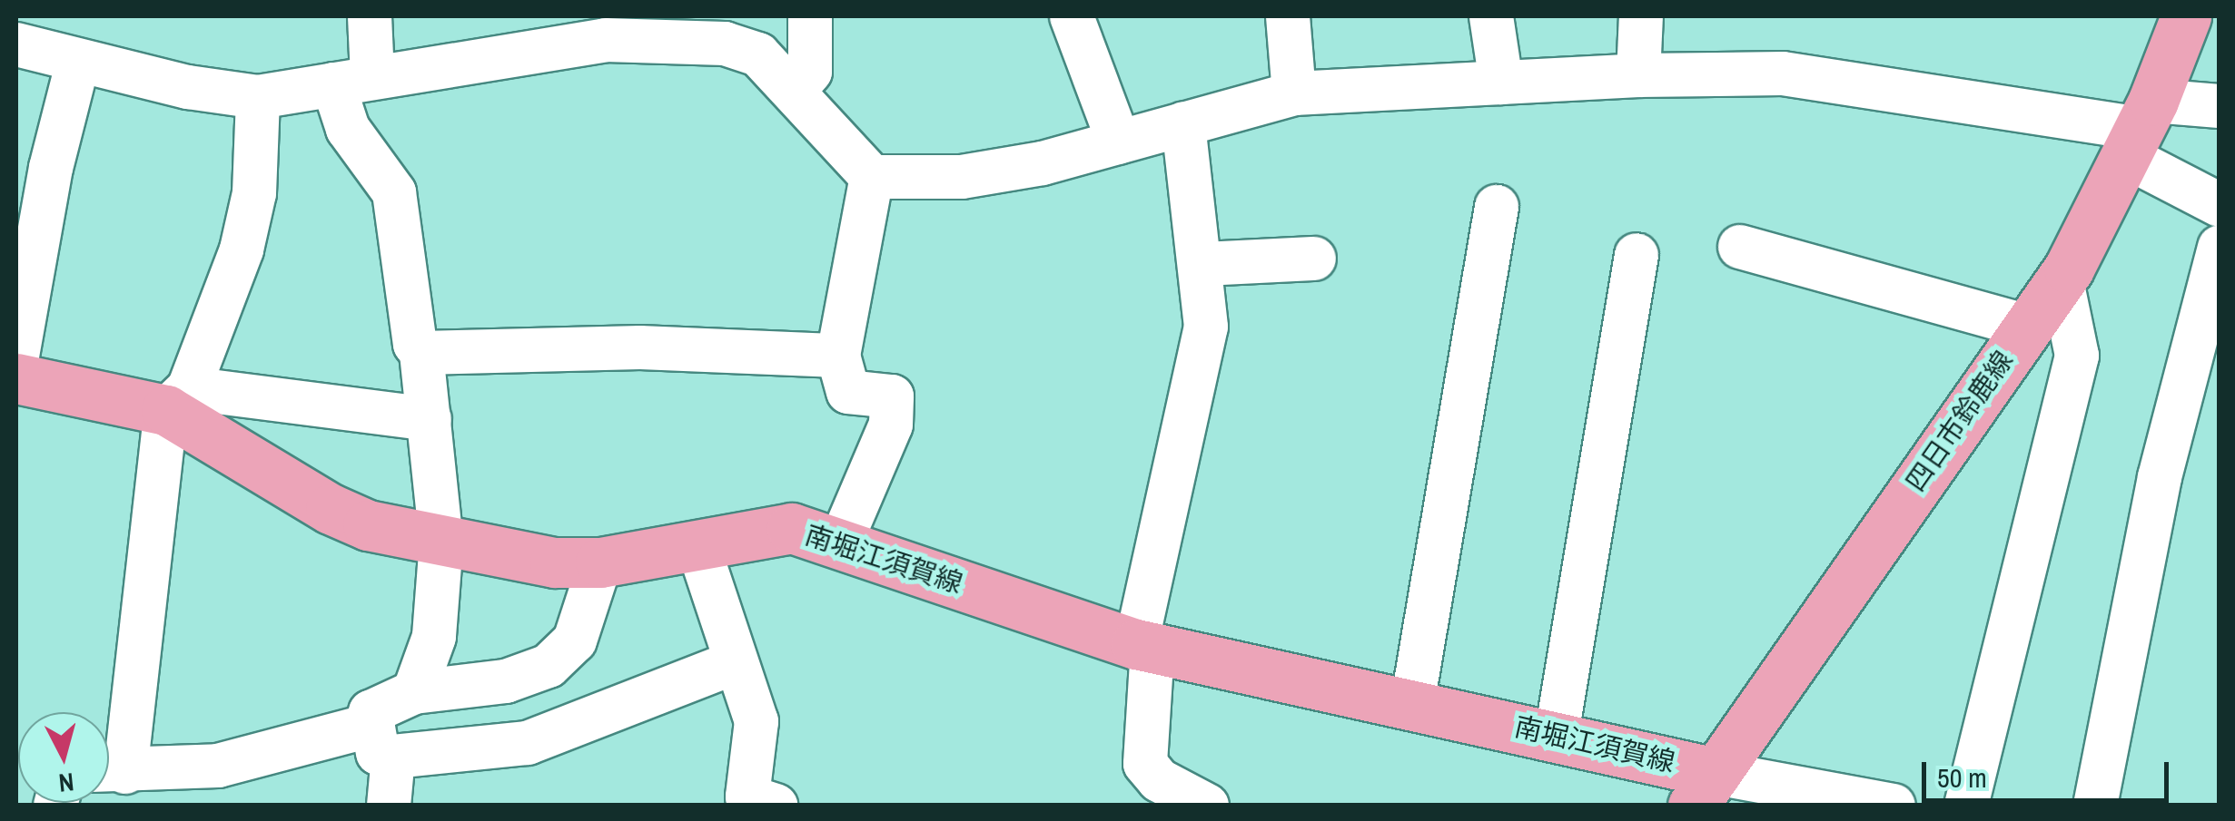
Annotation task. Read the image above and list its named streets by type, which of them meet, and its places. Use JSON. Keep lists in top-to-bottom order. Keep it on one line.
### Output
{"streets":{"main road":["四日市鈴鹿線","南堀江須賀線"]},"crossings":[["四日市鈴鹿線","南堀江須賀線"]],"scale_bar":"50 m","north":"bottom"}
